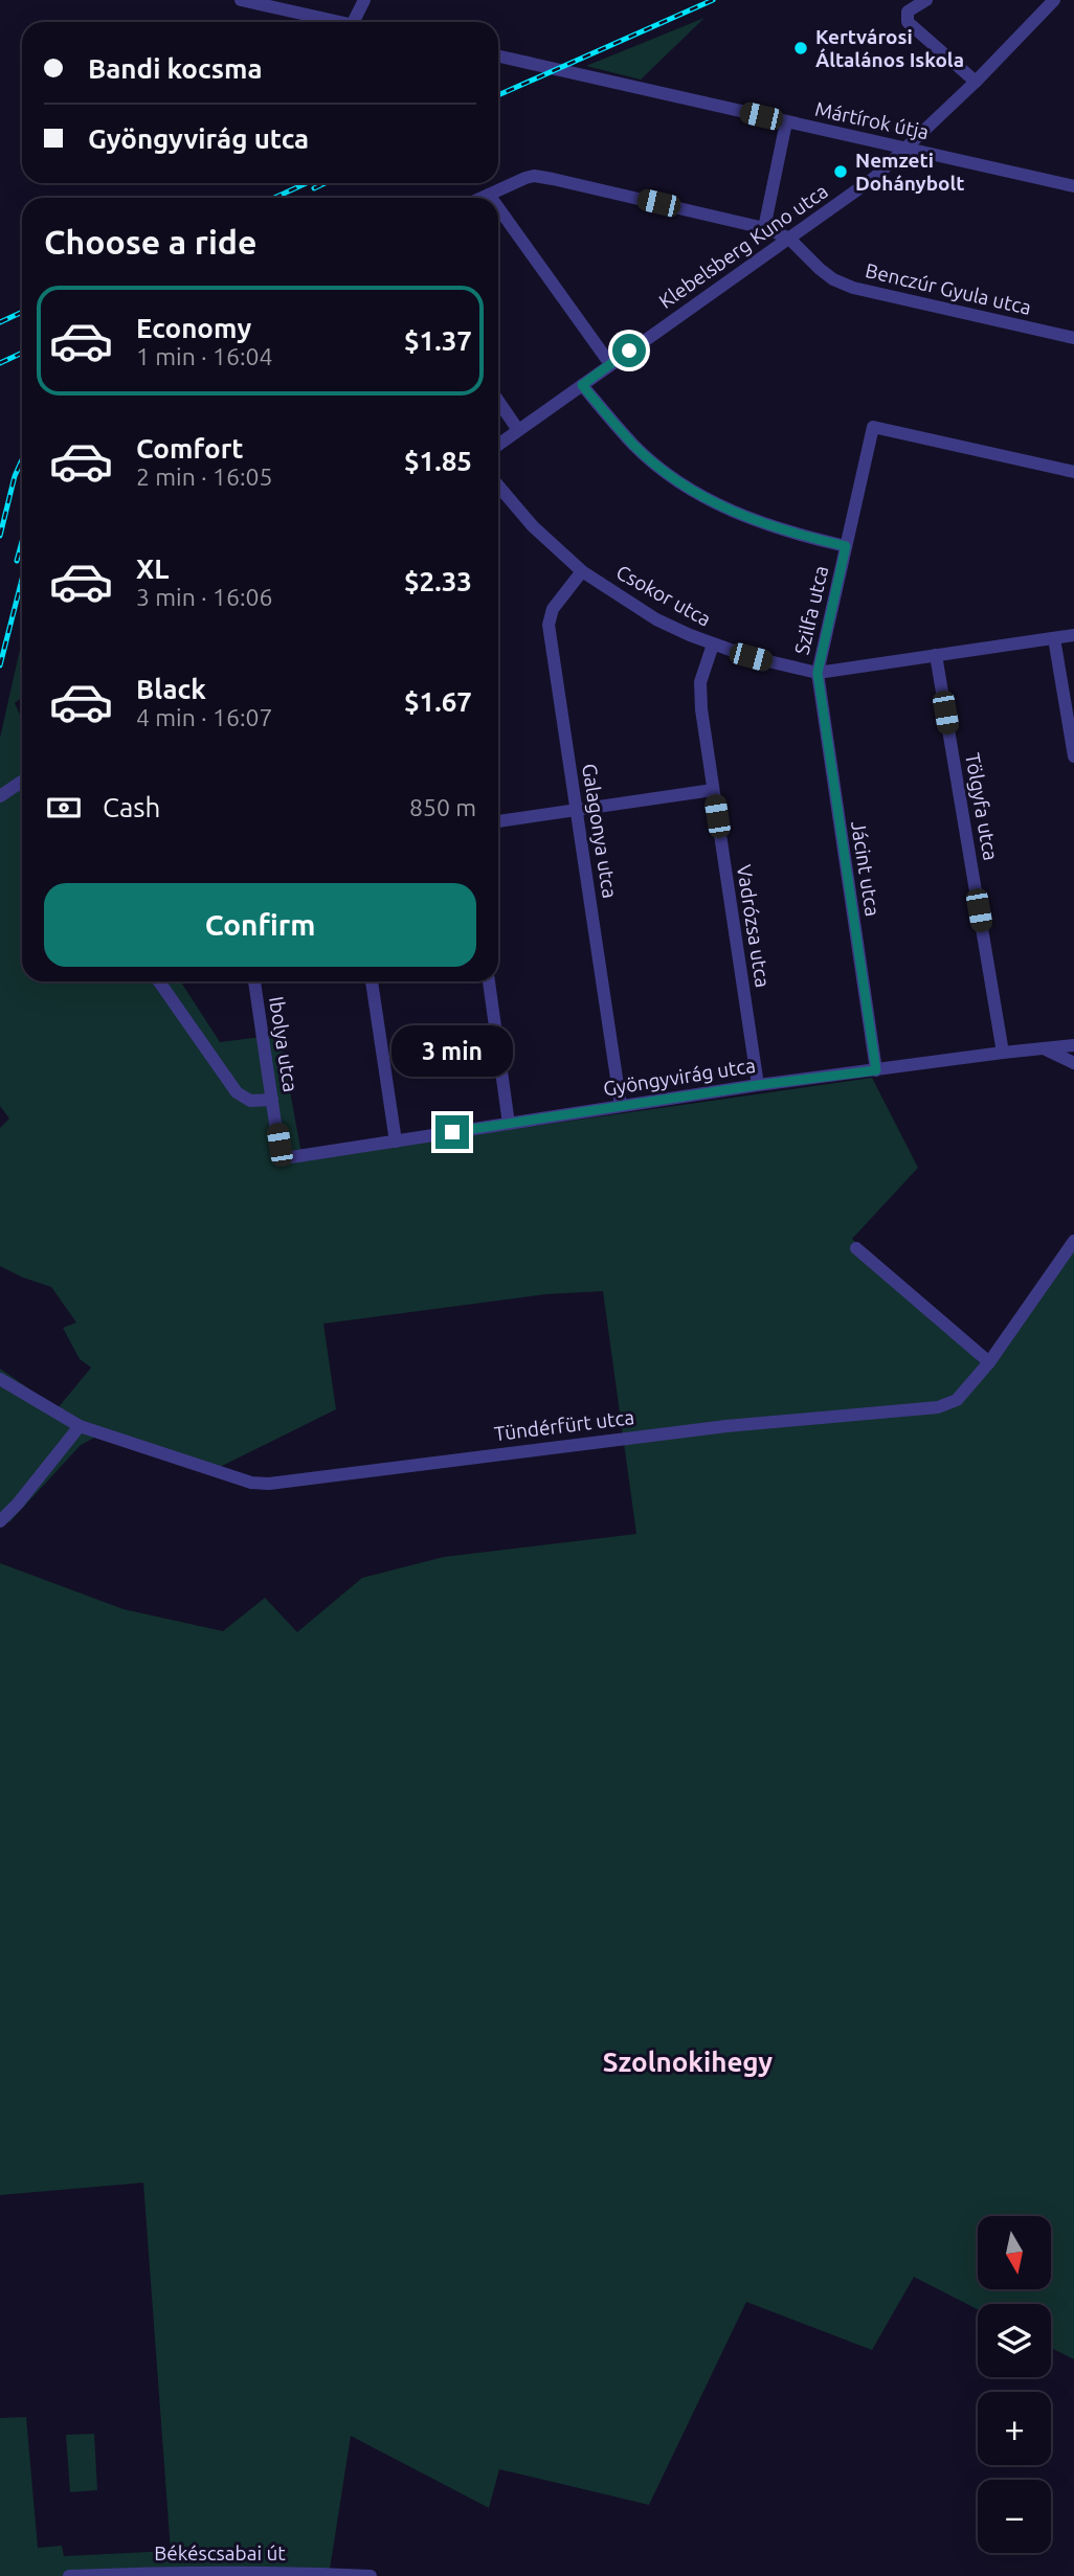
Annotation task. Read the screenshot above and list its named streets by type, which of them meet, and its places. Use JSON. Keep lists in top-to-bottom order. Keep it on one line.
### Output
{"streets":{"street":["Mártírok útja","Klebelsberg Kuno utca","Benczúr Gyula utca","Csokor utca","Szilfa utca","Tölgyfa utca","Galagonya utca","Jácint utca","Vadrózsa utca","Ibolya utca","Gyöngyvirág utca","Tündérfürt utca","Békéscsabai út"]},"crossings":[["Mártírok útja","Klebelsberg Kuno utca"],["Klebelsberg Kuno utca","Benczúr Gyula utca"],["Csokor utca","Szilfa utca"],["Csokor utca","Tölgyfa utca"],["Csokor utca","Galagonya utca"],["Csokor utca","Jácint utca"],["Csokor utca","Vadrózsa utca"],["Szilfa utca","Jácint utca"],["Tölgyfa utca","Gyöngyvirág utca"],["Galagonya utca","Gyöngyvirág utca"],["Jácint utca","Gyöngyvirág utca"],["Vadrózsa utca","Gyöngyvirág utca"],["Ibolya utca","Gyöngyvirág utca"]],"districts":["Szolnokihegy"],"places":["Kertvárosi Általános Iskola","Nemzeti Dohánybolt"],"north":"bottom","page":{"banner":["Bandi kocsma","Gyöngyvirág utca"],"heading":"Choose a ride","list":[{"name":"Economy","note":"1 min · 16:04","value":"$1.37"},{"name":"Comfort","note":"2 min · 16:05","value":"$1.85"},{"name":"XL","note":"3 min · 16:06","value":"$2.33"},{"name":"Black","note":"4 min · 16:07","value":"$1.67"}],"pay":["Cash","850 m"],"buttons":"Confirm","bubble":"3 min","map_buttons":["+","−"]}}
